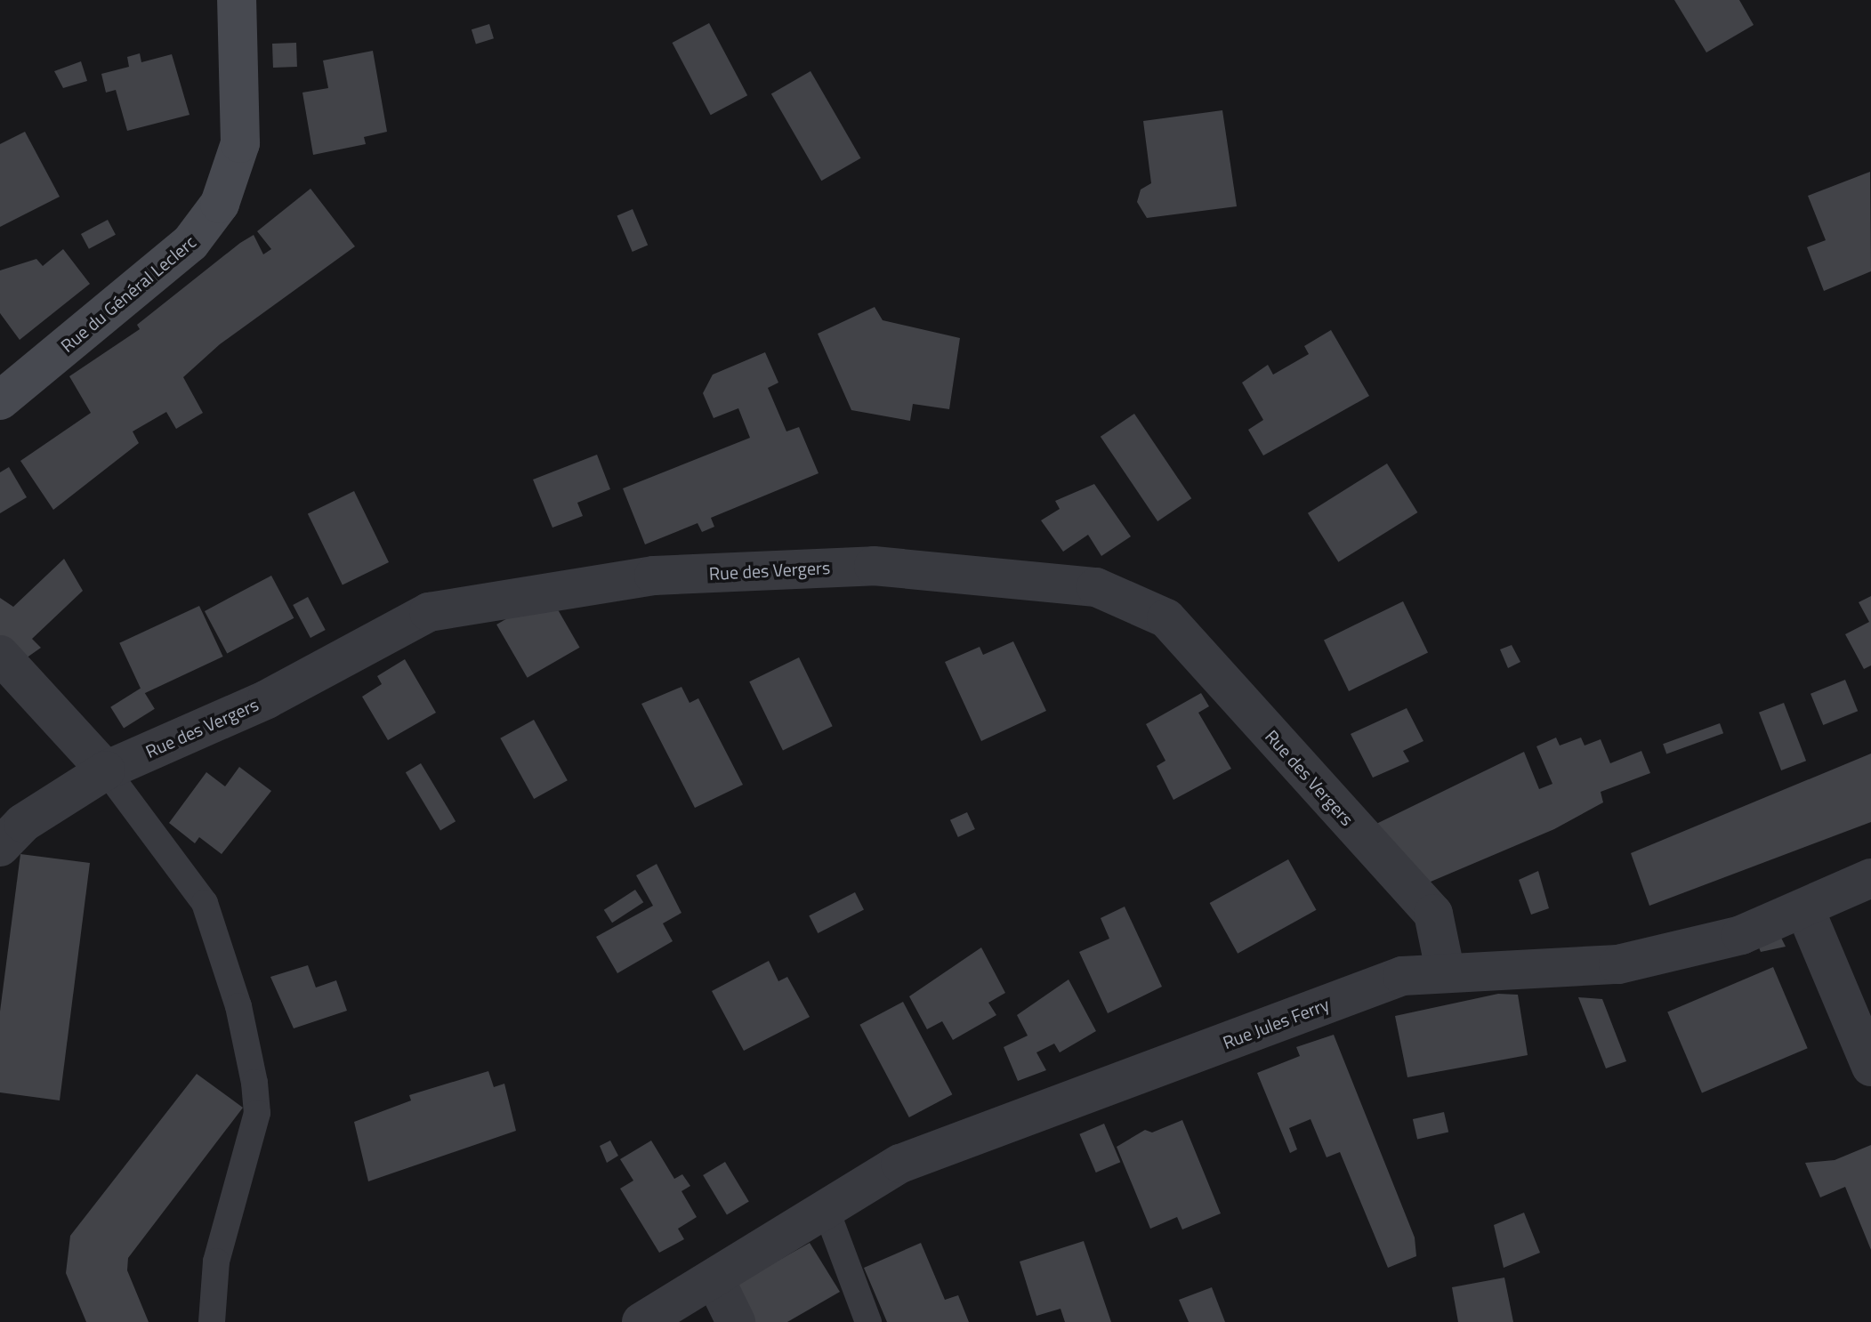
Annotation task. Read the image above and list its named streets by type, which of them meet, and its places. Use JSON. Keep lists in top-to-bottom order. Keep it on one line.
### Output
{"streets":{"main road":["Rue du Général Leclerc"],"street":["Rue des Vergers","Rue Jules Ferry"]},"crossings":[["Rue des Vergers","Rue Jules Ferry"]]}
